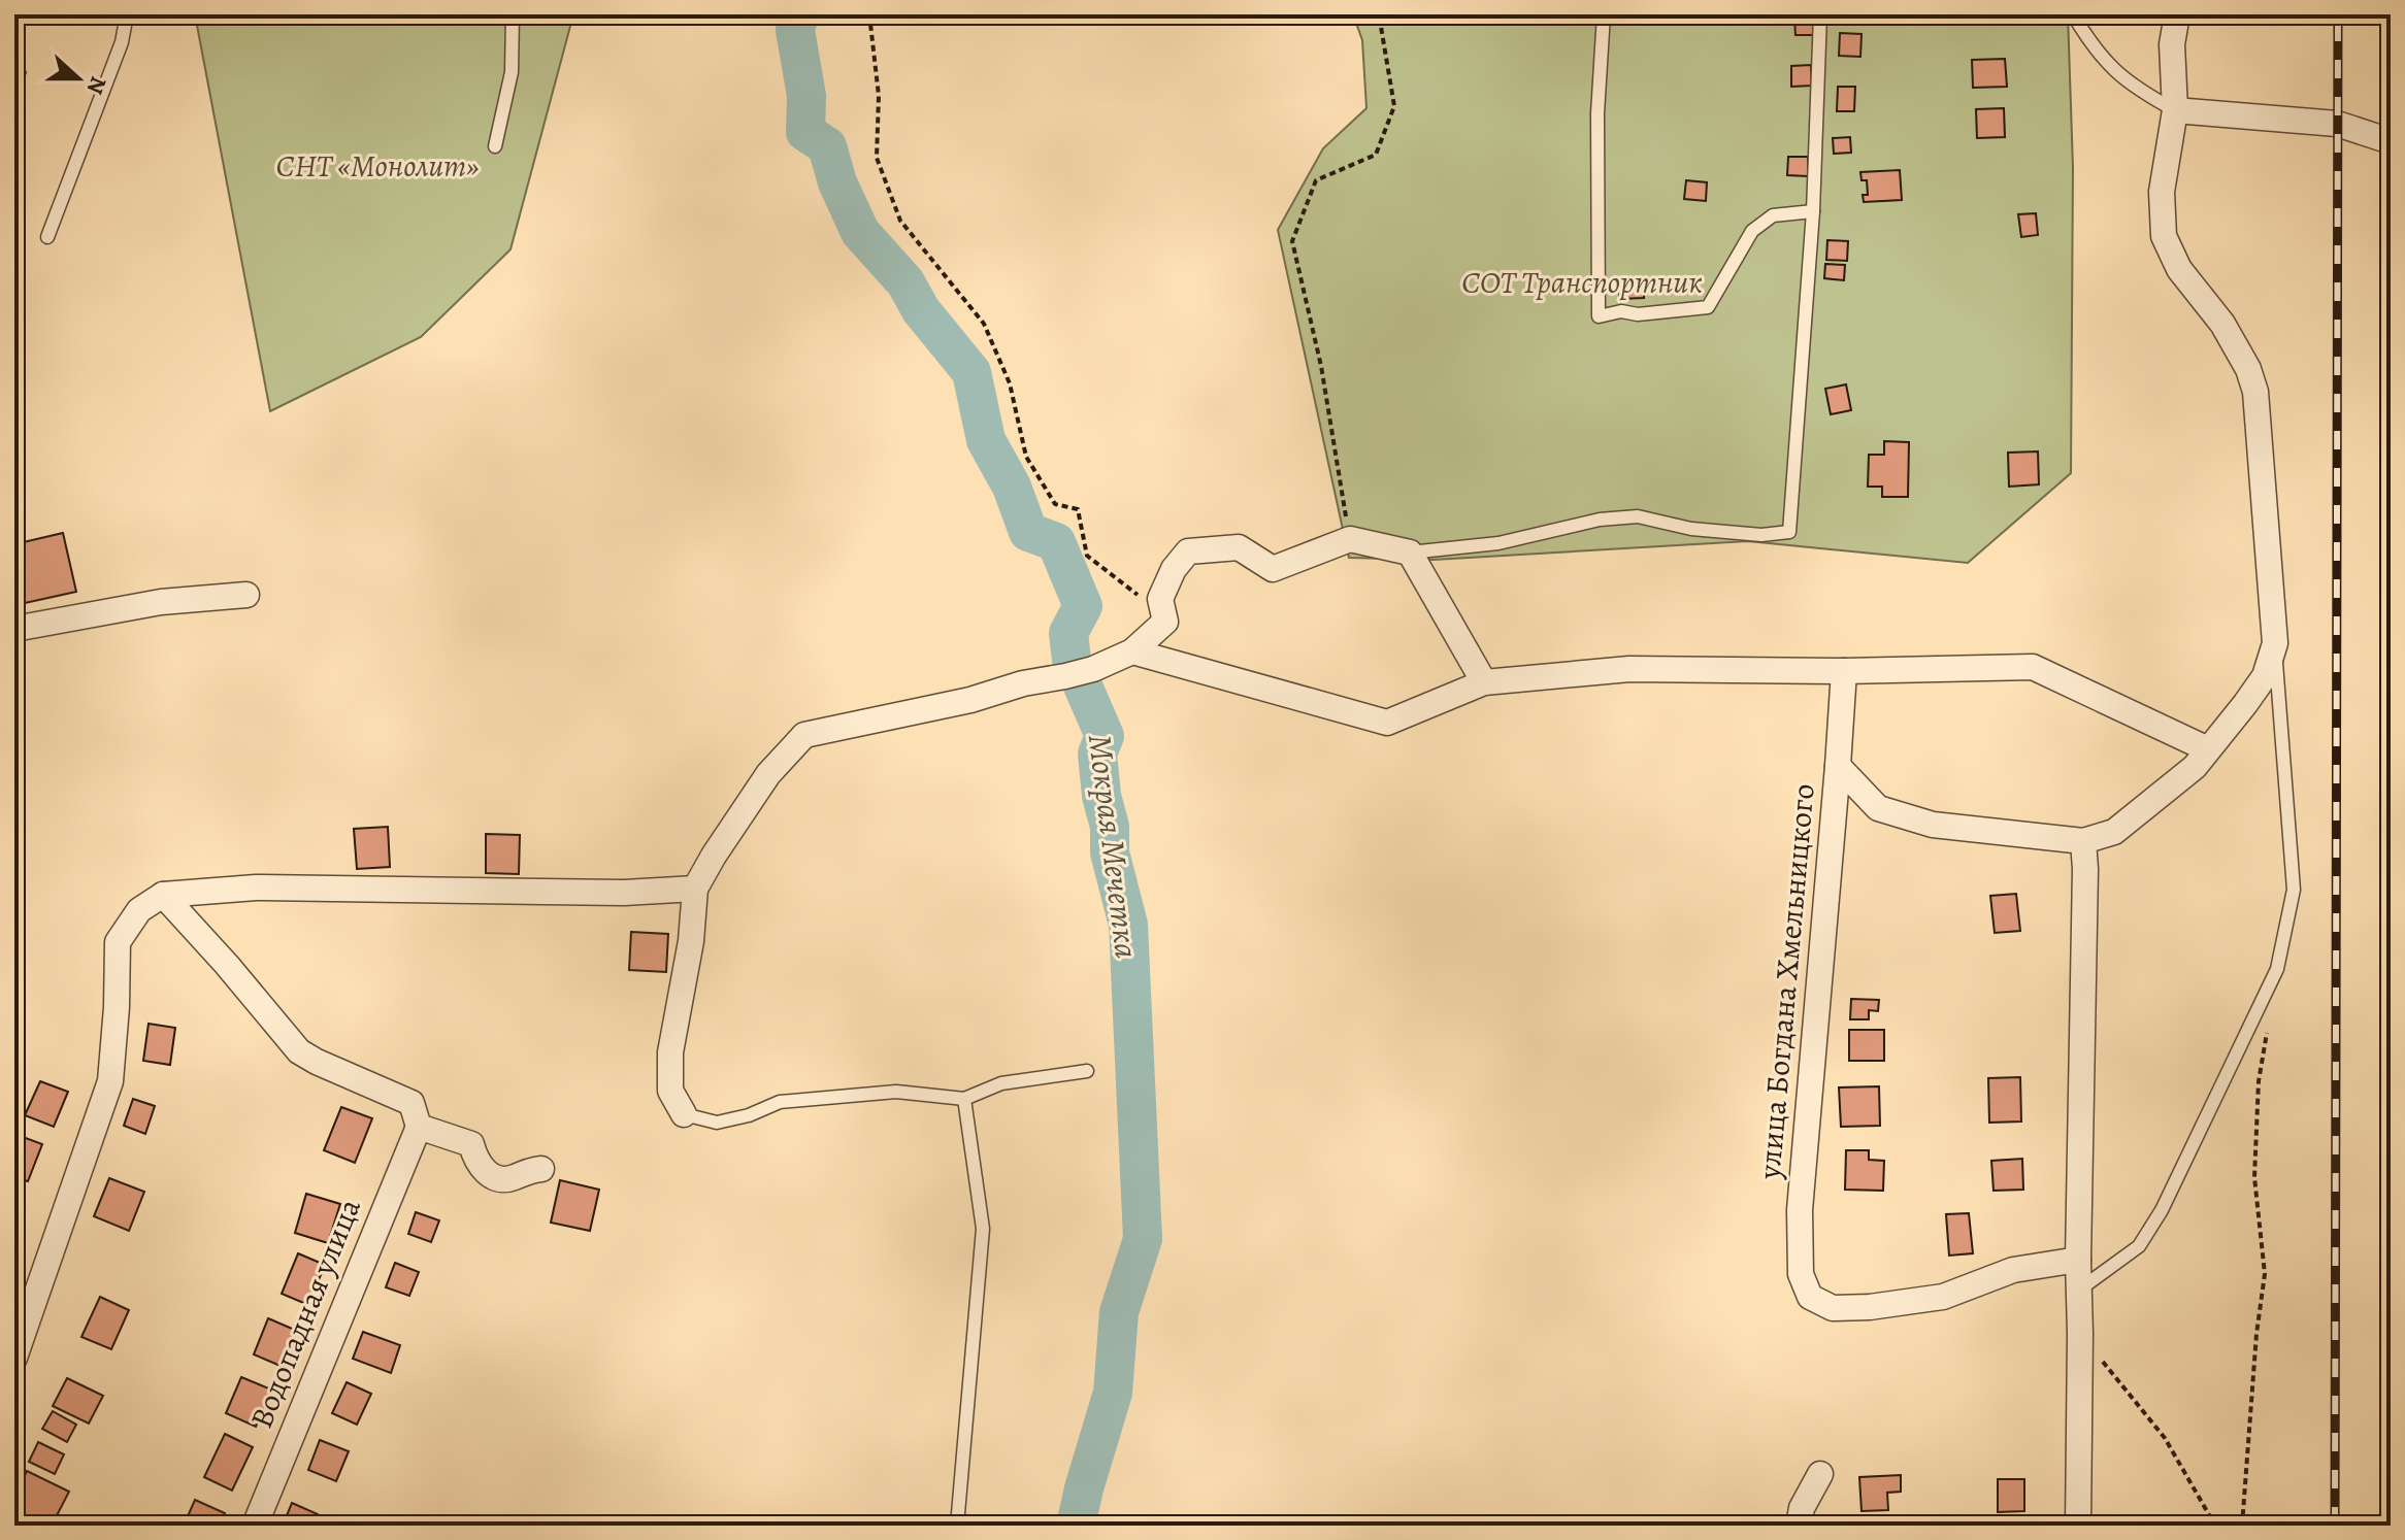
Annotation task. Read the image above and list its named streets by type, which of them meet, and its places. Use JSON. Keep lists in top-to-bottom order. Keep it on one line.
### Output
{"streets":{"street":["улица Богдана Хмельницкого","Водопадная улица"]},"water":["Мокрая Мечетка"],"parks":["СНТ «Монолит»","СОТ Транспортник"],"north":"right"}
